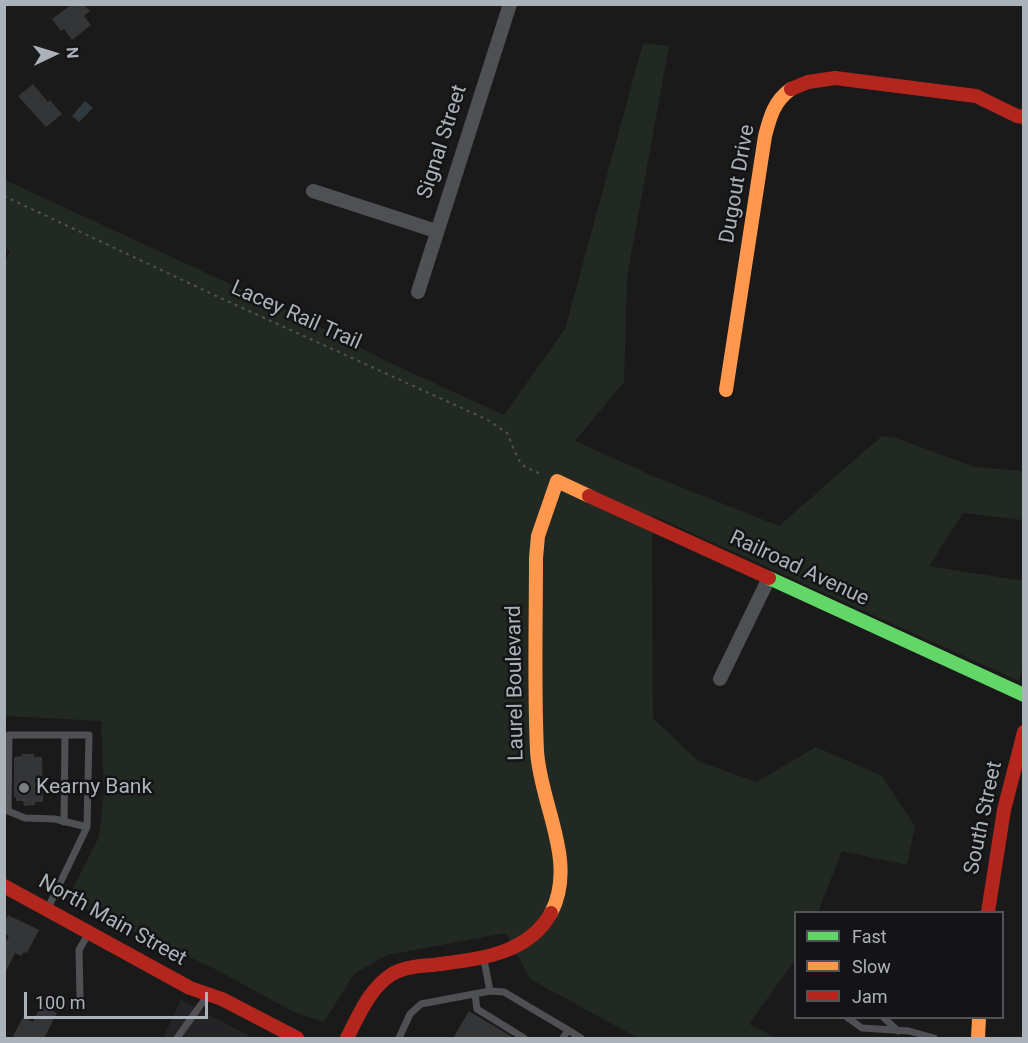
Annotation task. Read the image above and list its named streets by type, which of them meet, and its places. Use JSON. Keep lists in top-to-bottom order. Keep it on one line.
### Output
{"streets":{"main road":["Dugout Drive","Railroad Avenue","Laurel Boulevard","South Street","North Main Street"],"street":["Signal Street"],"path":["Lacey Rail Trail"]},"crossings":[["Lacey Rail Trail","Railroad Avenue"],["Lacey Rail Trail","Laurel Boulevard"],["Railroad Avenue","Laurel Boulevard"]],"places":["Kearny Bank"],"legend":["Fast","Slow","Jam"],"scale_bar":"100 m","north":"right"}
